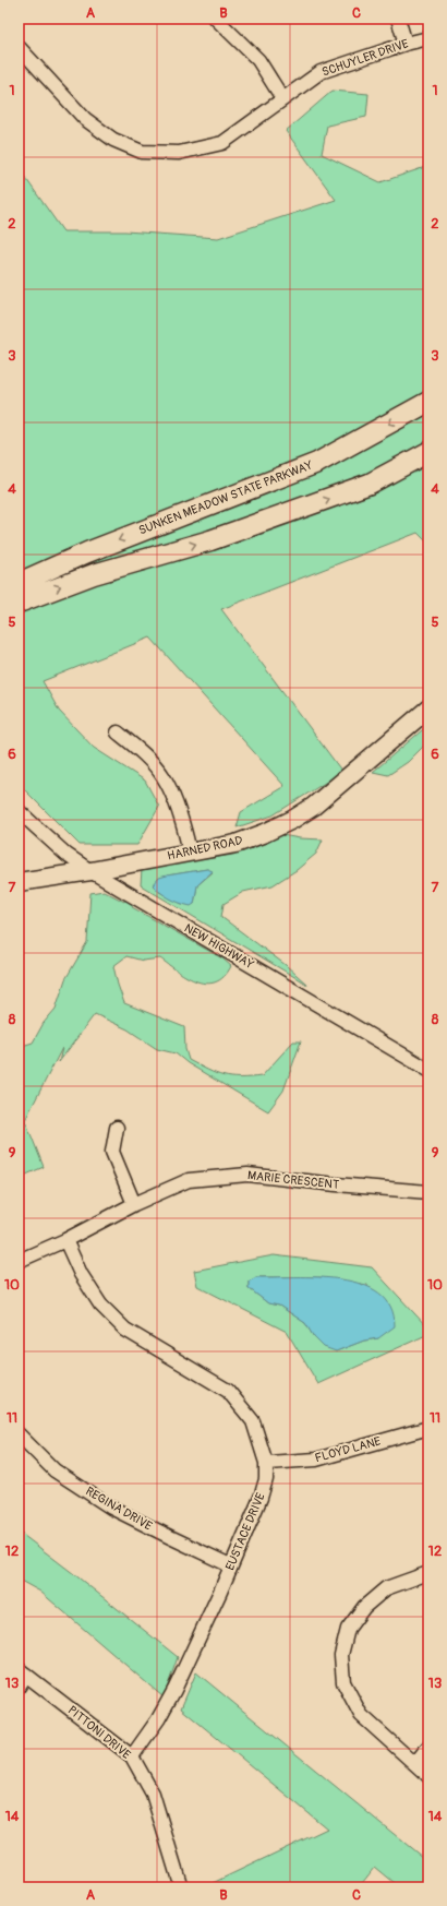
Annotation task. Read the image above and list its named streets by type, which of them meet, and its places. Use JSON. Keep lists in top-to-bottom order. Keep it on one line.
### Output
{"streets":{"highway":["SUNKEN MEADOW STATE PARKWAY"],"main road":["HARNED ROAD"],"street":["SCHUYLER DRIVE","NEW HIGHWAY","MARIE CRESCENT","FLOYD LANE","REGINA DRIVE","EUSTACE DRIVE","PITTONI DRIVE"]},"crossings":[["HARNED ROAD","NEW HIGHWAY"],["MARIE CRESCENT","EUSTACE DRIVE"],["FLOYD LANE","EUSTACE DRIVE"],["REGINA DRIVE","EUSTACE DRIVE"],["EUSTACE DRIVE","PITTONI DRIVE"]],"grid":{"columns":["A","B","C"],"rows":["1","2","3","4","5","6","7","8","9","10","11","12","13","14"]}}
